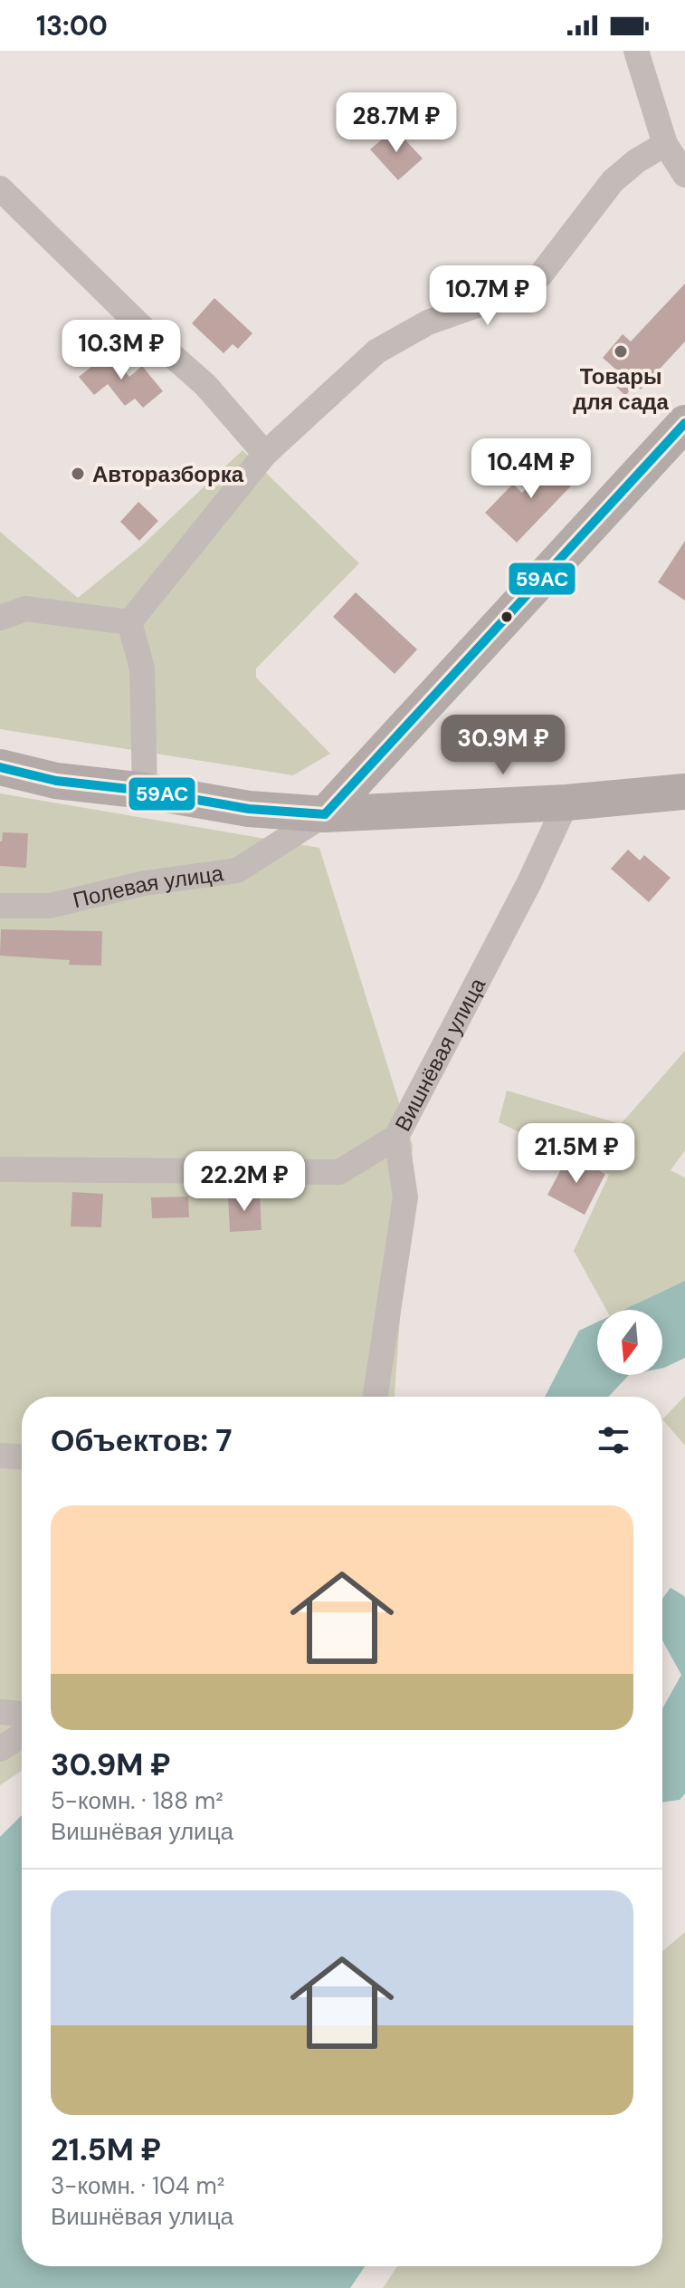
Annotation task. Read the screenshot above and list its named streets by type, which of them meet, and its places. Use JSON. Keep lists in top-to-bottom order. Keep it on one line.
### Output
{"streets":{"street":["Полевая улица","Вишнёвая улица"]},"places":["Товары для сада","Авторазборка"],"lines":["transit line 59АС"],"north":"bottom","page":{"status":"13:00","price":["28.7M ₽","10.7M ₽","10.3M ₽","10.4M ₽","30.9M ₽","21.5M ₽","22.2M ₽"],"heading":"Объектов: 7","list":[{"name":"30.9M ₽","note":"5-комн. · 188 m² · Вишнёвая улица"},{"name":"21.5M ₽","note":"3-комн. · 104 m² · Вишнёвая улица"}]}}
